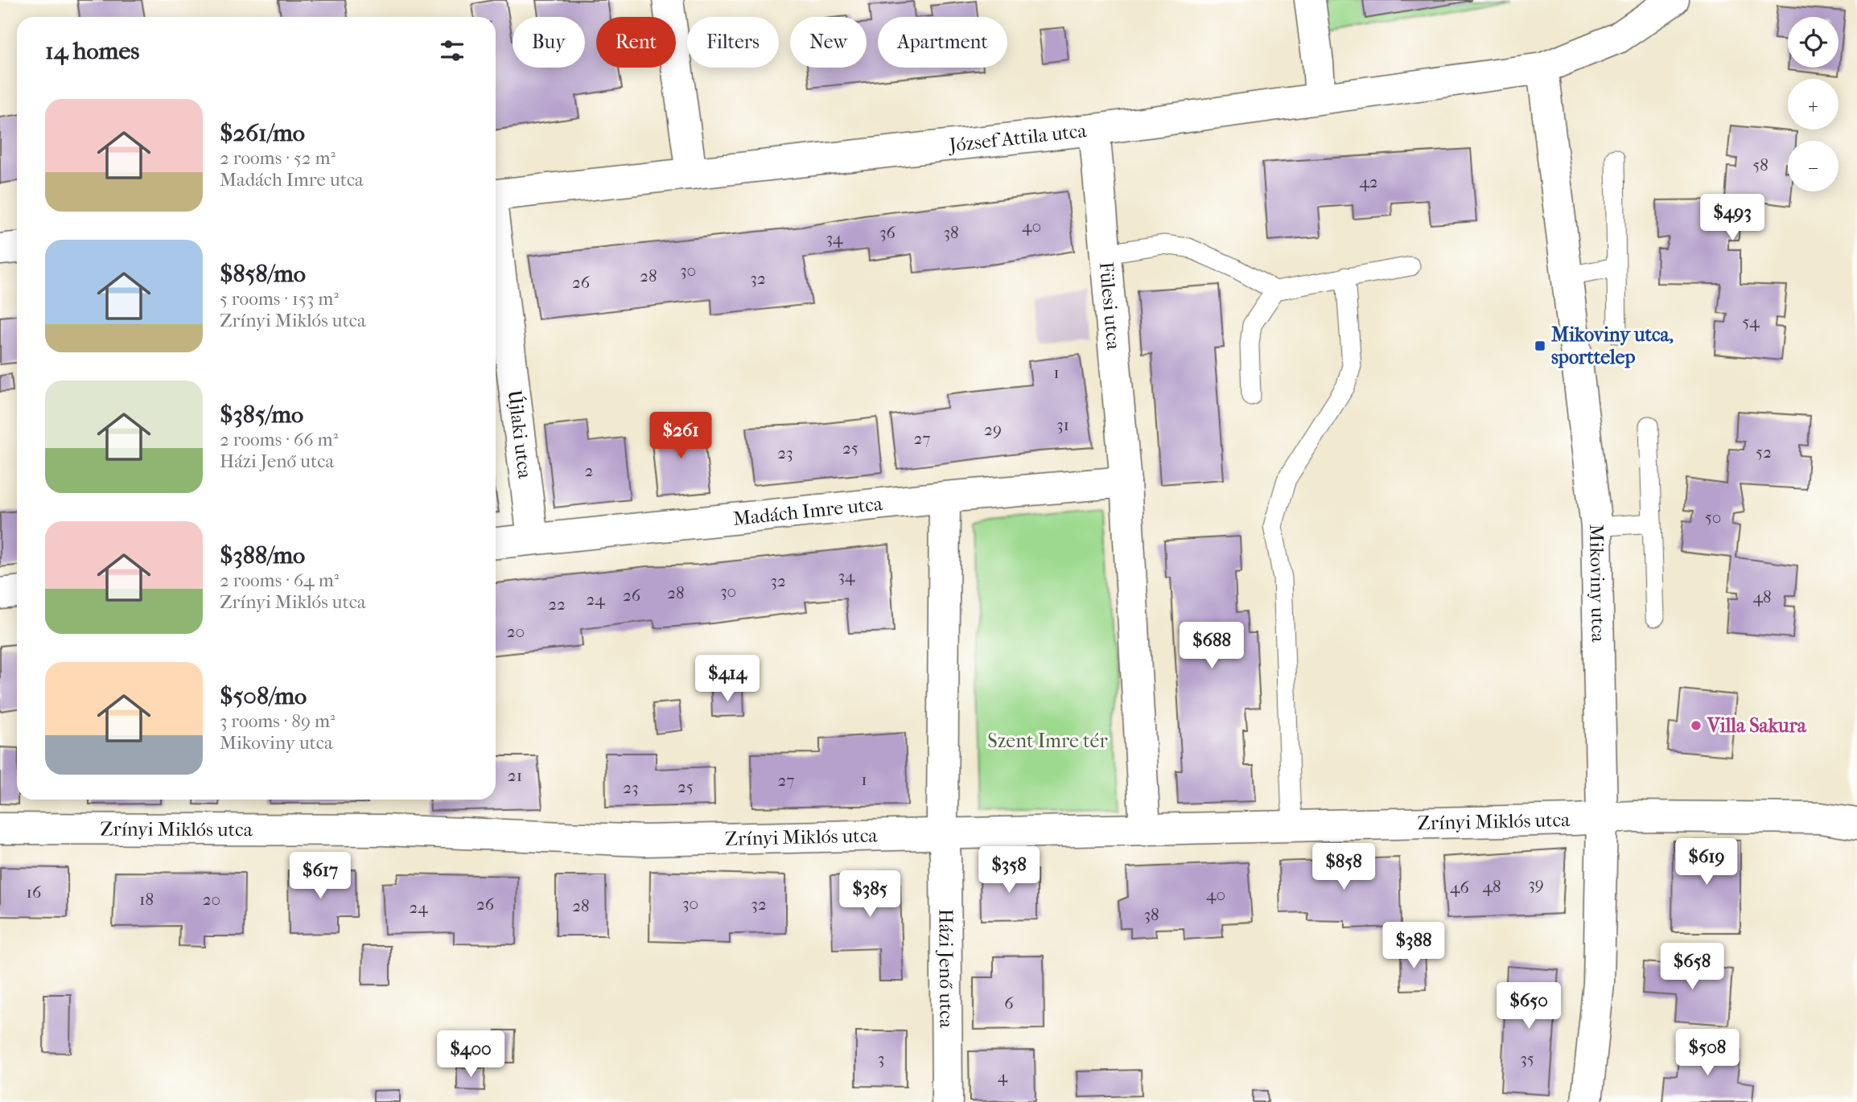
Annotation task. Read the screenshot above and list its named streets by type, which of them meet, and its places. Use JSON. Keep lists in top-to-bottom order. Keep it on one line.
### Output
{"streets":{"street":["József Attila utca","Fülesi utca","Újlaki utca","Madách Imre utca","Mikoviny utca","Zrínyi Miklós utca","Házi Jenő utca"]},"crossings":[["József Attila utca","Fülesi utca"],["József Attila utca","Mikoviny utca"],["Fülesi utca","Madách Imre utca"],["Újlaki utca","Madách Imre utca"],["Mikoviny utca","Zrínyi Miklós utca"],["Zrínyi Miklós utca","Házi Jenő utca"]],"parks":["Szent Imre tér"],"places":{"transit":["Mikoviny utca, sporttelep"],"other":["Villa Sakura"]},"house_numbers":["58","42","40","36","38","34","30","28","32","26","54","1","31","29","27","25","52","23","2","50","34","32","30","28","26","48","24","22","20","21","1","27","25","23","39","48","46","16","40","18","20","30","26","32","28","24","38","6","3","35","4"],"page":{"map_buttons":["+","−"],"chip":["Buy","Rent","Filters","New","Apartment"],"heading":"14 homes","list":[{"name":"$261/mo","note":"2 rooms · 52 m² · Madách Imre utca"},{"name":"$858/mo","note":"5 rooms · 153 m² · Zrínyi Miklós utca"},{"name":"$385/mo","note":"2 rooms · 66 m² · Házi Jenő utca"},{"name":"$388/mo","note":"2 rooms · 64 m² · Zrínyi Miklós utca"},{"name":"$508/mo","note":"3 rooms · 89 m² · Mikoviny utca"}],"price":["$493","$261","$688","$414","$619","$858","$358","$617","$385","$388","$658","$650","$508","$400"]}}
